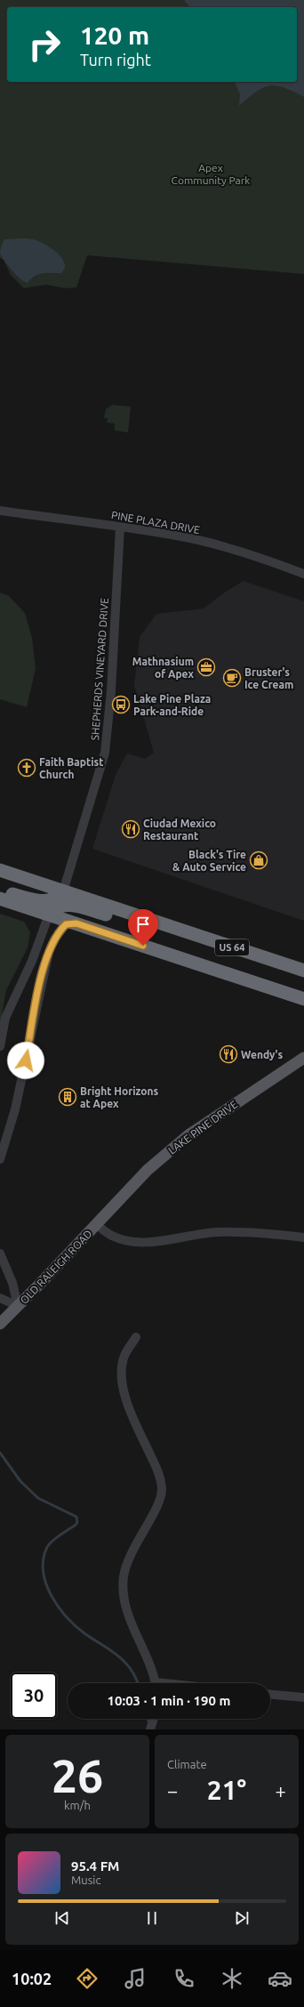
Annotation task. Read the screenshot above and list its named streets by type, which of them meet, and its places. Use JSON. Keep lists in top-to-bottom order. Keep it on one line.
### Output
{"streets":{"highway":["US 64"],"main road":["LAKE PINE DRIVE","OLD RALEIGH ROAD"],"street":["PINE PLAZA DRIVE","SHEPHERDS VINEYARD DRIVE"]},"crossings":[["PINE PLAZA DRIVE","SHEPHERDS VINEYARD DRIVE"],["SHEPHERDS VINEYARD DRIVE","US 64"],["LAKE PINE DRIVE","OLD RALEIGH ROAD"]],"parks":["Apex Community Park"],"places":{"office":["Mathnasium of Apex"],"cafe":["Bruster's Ice Cream"],"bus stop":["Lake Pine Plaza Park-and-Ride"],"church":["Faith Baptist Church"],"restaurant":["Ciudad Mexico Restaurant","Wendy's"],"shop":["Black's Tire & Auto Service"],"building":["Bright Horizons at Apex"]},"page":{"turn":["120 m","Turn right"],"limit":"30","trip":"10:03 · 1 min · 190 m","tile":[["26","km/h"],"Climate"],"heat":["−","21°","+"],"song":["95.4 FM","Music"],"tabs":"10:02"}}
